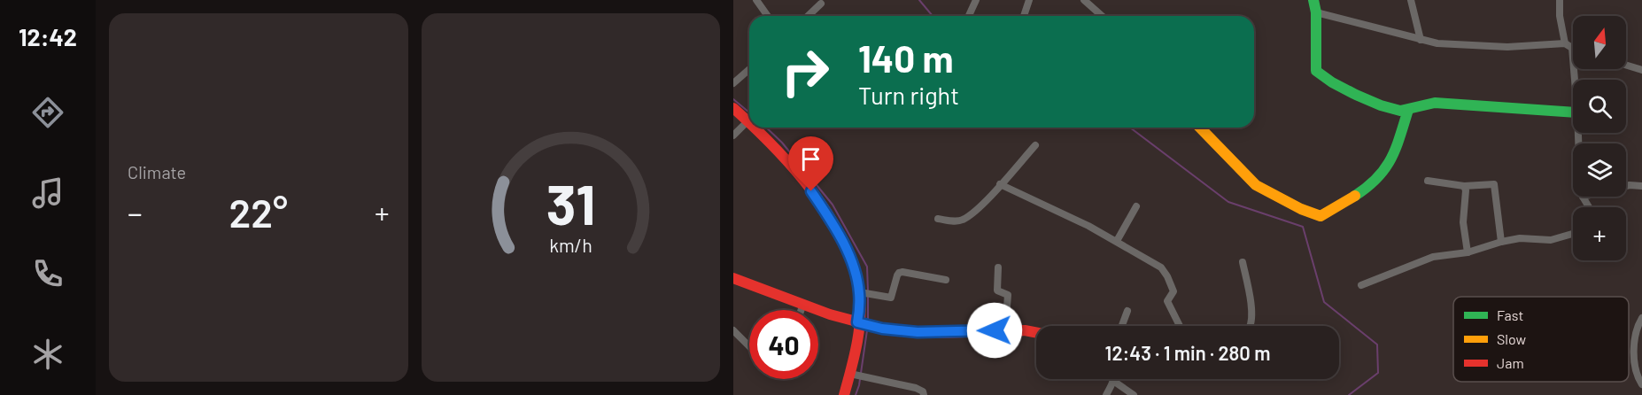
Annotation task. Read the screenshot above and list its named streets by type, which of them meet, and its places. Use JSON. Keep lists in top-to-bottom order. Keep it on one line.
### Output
{"legend":["Fast","Slow","Jam"],"north":"top","page":{"tabs":"12:42","tile":"Climate","map_buttons":"+","turn":["140 m","Turn right"],"heat":["−","22°","+"],"limit":"40","trip":"12:43 · 1 min · 280 m","gauge":["31","km/h"]}}
